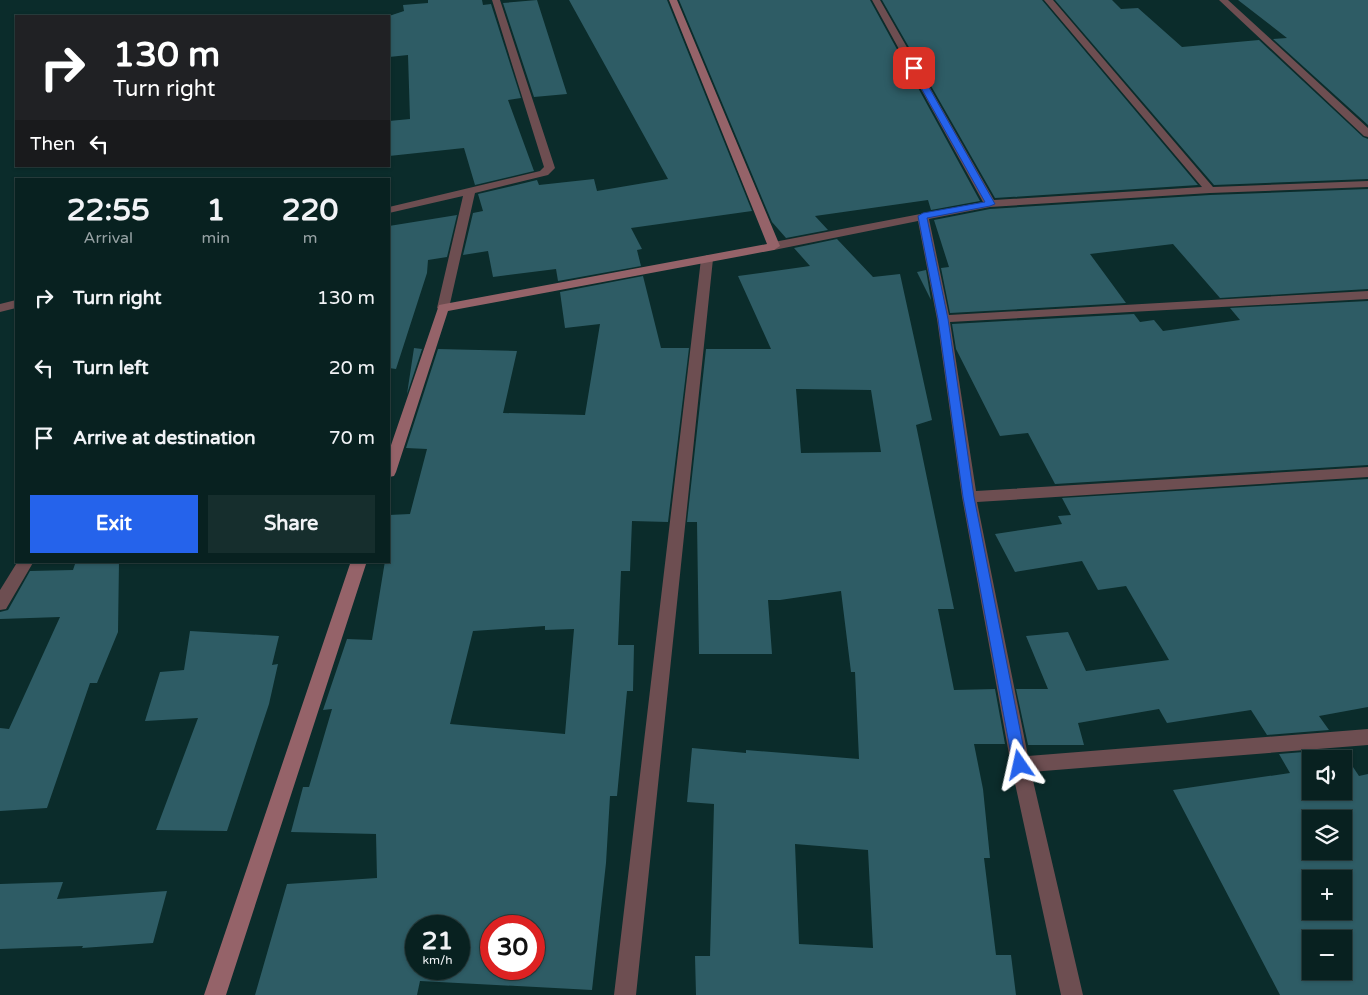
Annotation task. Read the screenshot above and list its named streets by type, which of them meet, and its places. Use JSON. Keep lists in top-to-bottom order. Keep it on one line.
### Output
{"page":{"turn":["130 m","Turn right"],"then":"Then","eta":["22:55","Arrival","1","min","220","m"],"list":[{"name":"Turn right","value":"130 m"},{"name":"Turn left","value":"20 m"},{"name":"Arrive at destination","value":"70 m"}],"buttons":["Exit","Share"],"map_buttons":["+","−"],"speed":"21 km/h","limit":"30"}}
